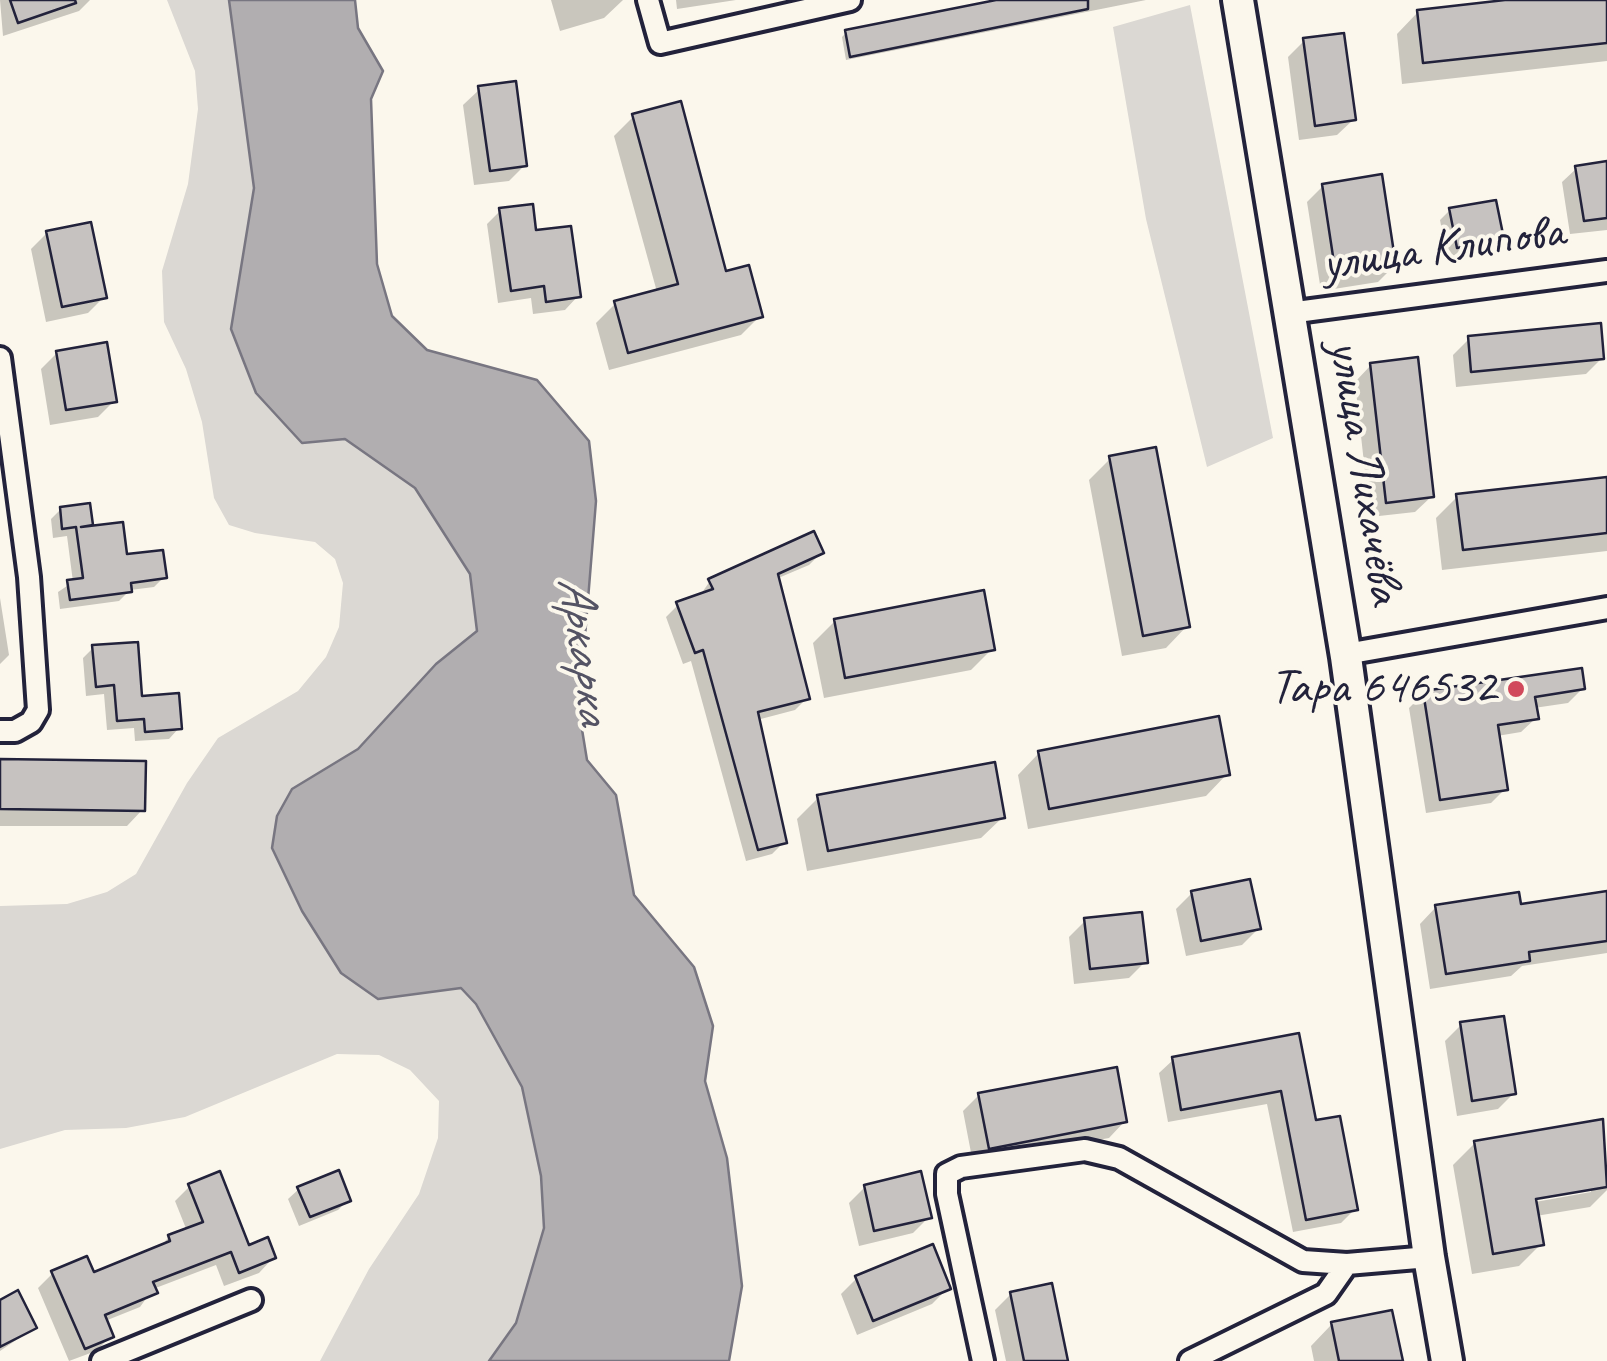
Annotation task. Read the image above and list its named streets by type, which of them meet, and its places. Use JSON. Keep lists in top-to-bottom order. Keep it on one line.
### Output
{"streets":{"street":["улица Клипова","улица Лихачёва"]},"crossings":[["улица Клипова","улица Лихачёва"]],"water":["Аркарка"],"places":["Тара 646532"]}
